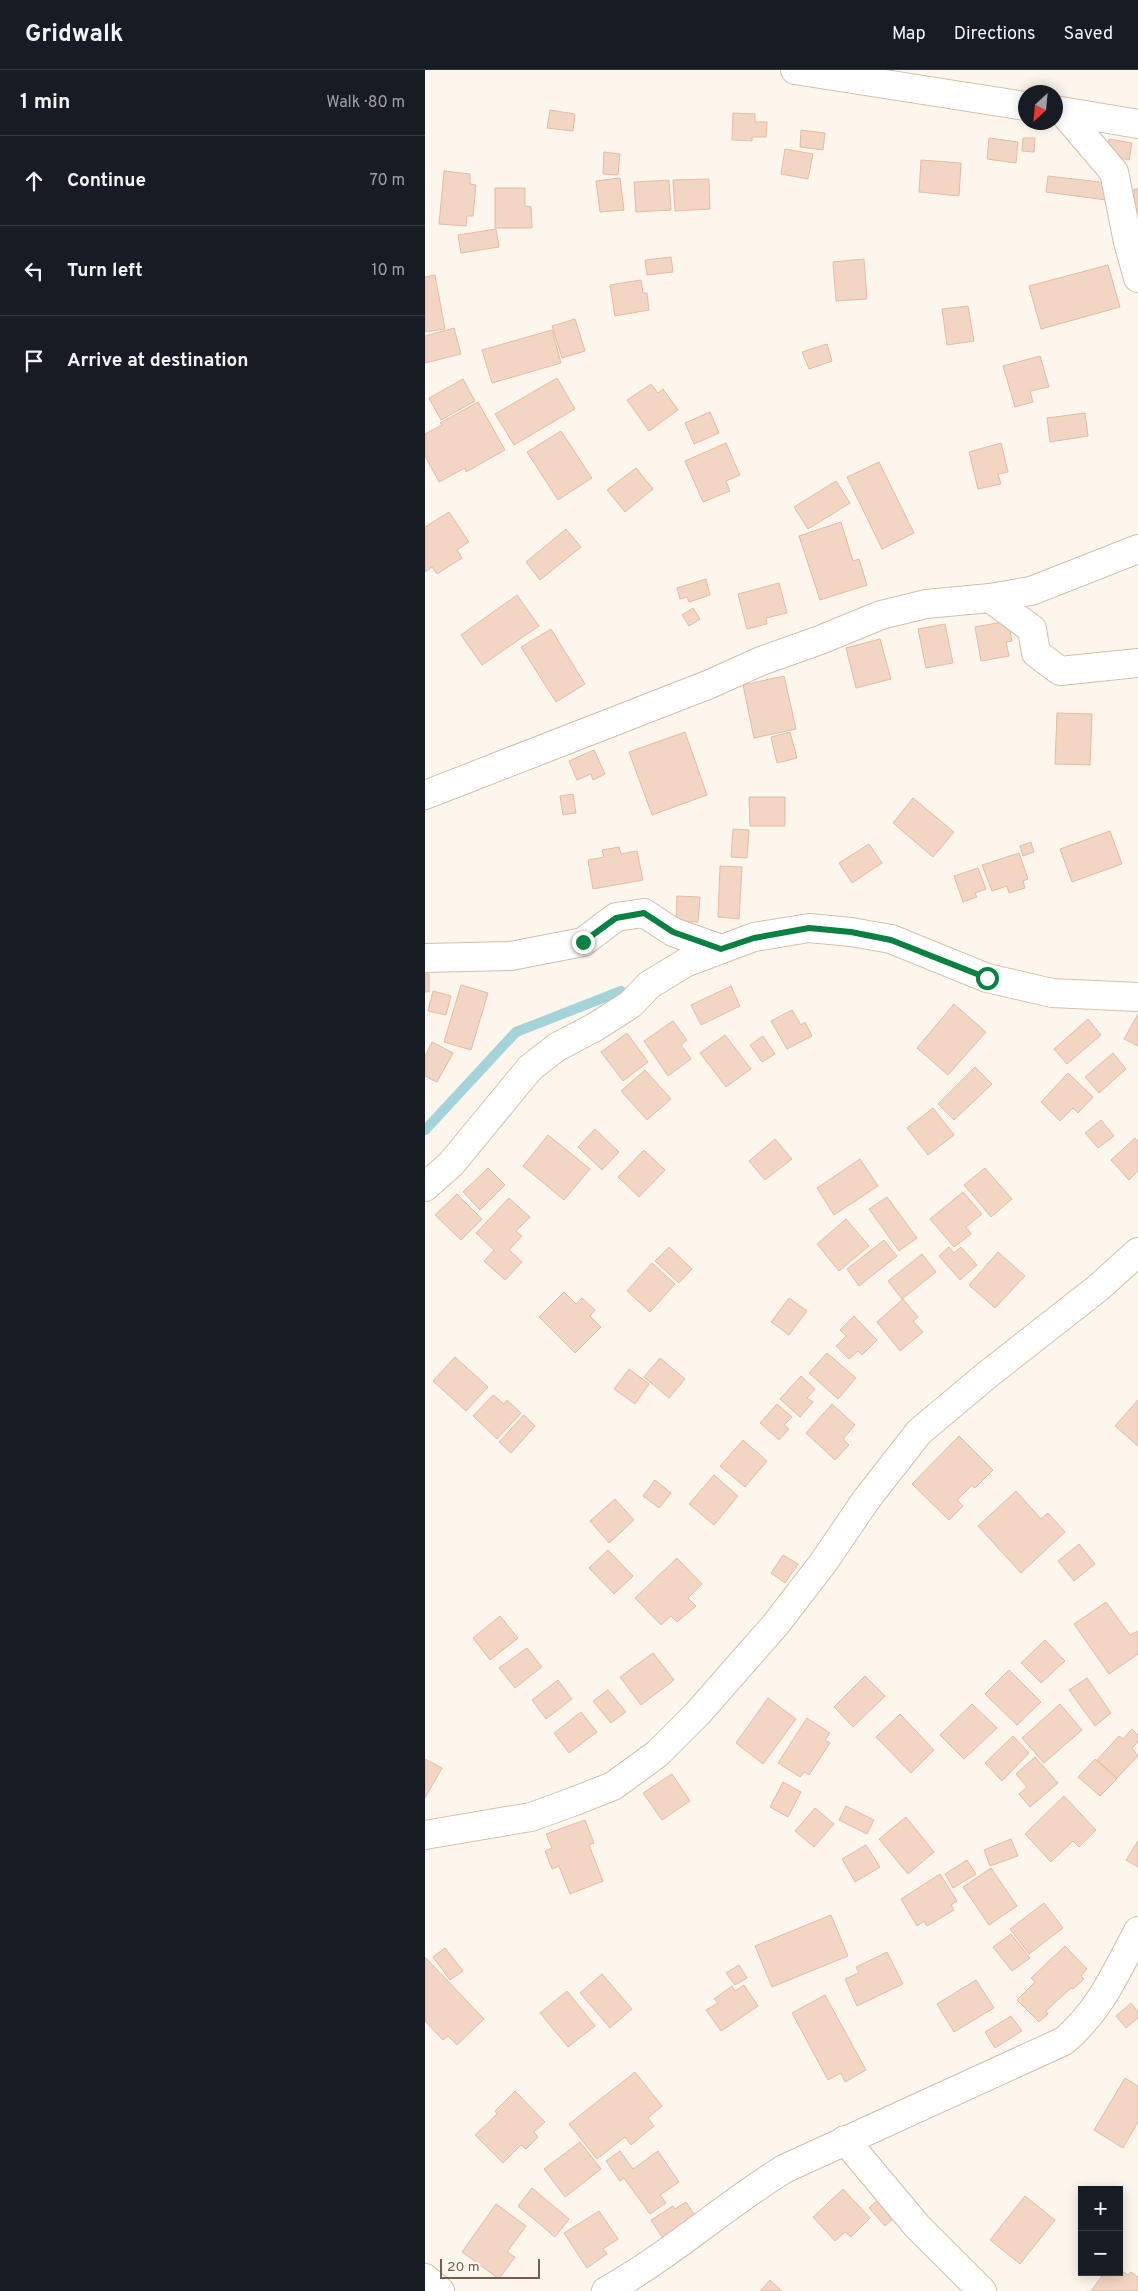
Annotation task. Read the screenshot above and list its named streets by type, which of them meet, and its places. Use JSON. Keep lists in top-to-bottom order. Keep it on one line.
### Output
{"scale_bar":"20 m","north":"bottom left","page":{"header":"Gridwalk","nav":["Map","Directions","Saved"],"heading":["1 min","Walk · 80 m"],"list":[["Continue","70 m"],["Turn left","10 m"],"Arrive at destination"],"map_buttons":["+","−"],"scale":"20 m"}}
